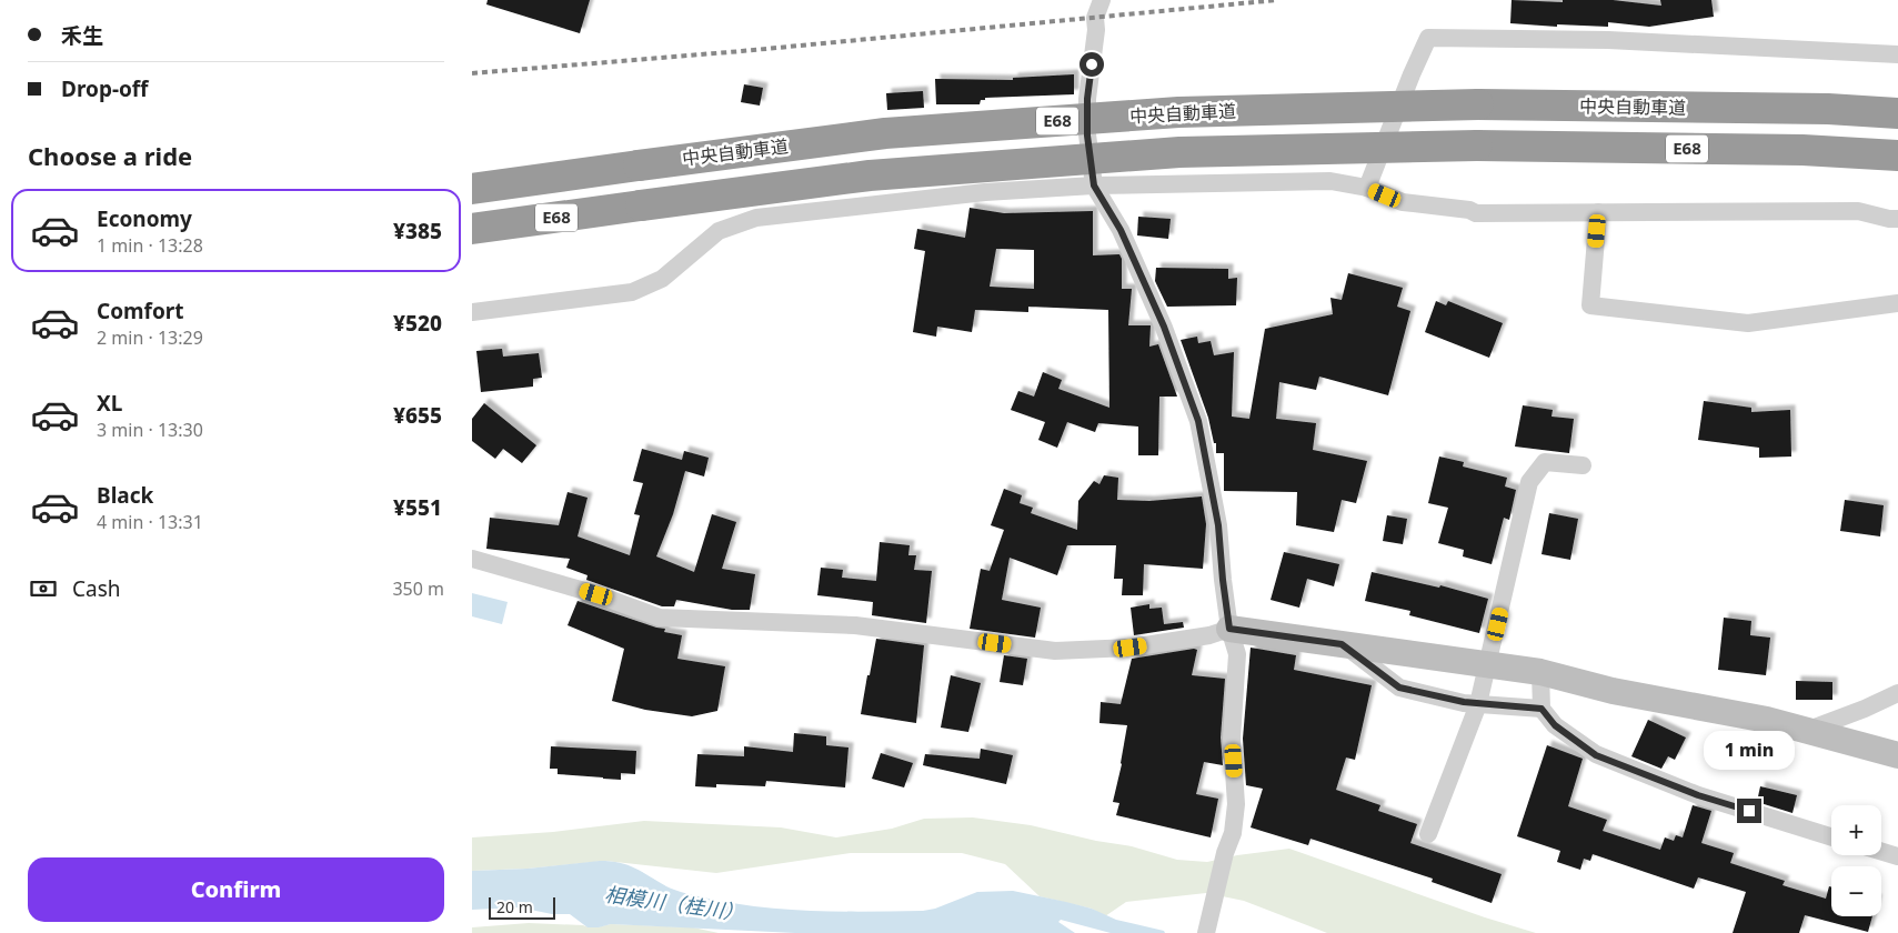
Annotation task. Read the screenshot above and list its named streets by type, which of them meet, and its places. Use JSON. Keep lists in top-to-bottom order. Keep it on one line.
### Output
{"streets":{"highway":["中央自動車道","E68"]},"water":["相模川（桂川）"],"scale_bar":"20 m","page":{"banner":["禾生","Drop-off"],"heading":"Choose a ride","list":[{"name":"Economy","note":"1 min · 13:28","value":"¥385"},{"name":"Comfort","note":"2 min · 13:29","value":"¥520"},{"name":"XL","note":"3 min · 13:30","value":"¥655"},{"name":"Black","note":"4 min · 13:31","value":"¥551"}],"pay":["Cash","350 m"],"bubble":"1 min","map_buttons":["+","−"],"buttons":"Confirm","scale":"20 m"}}
